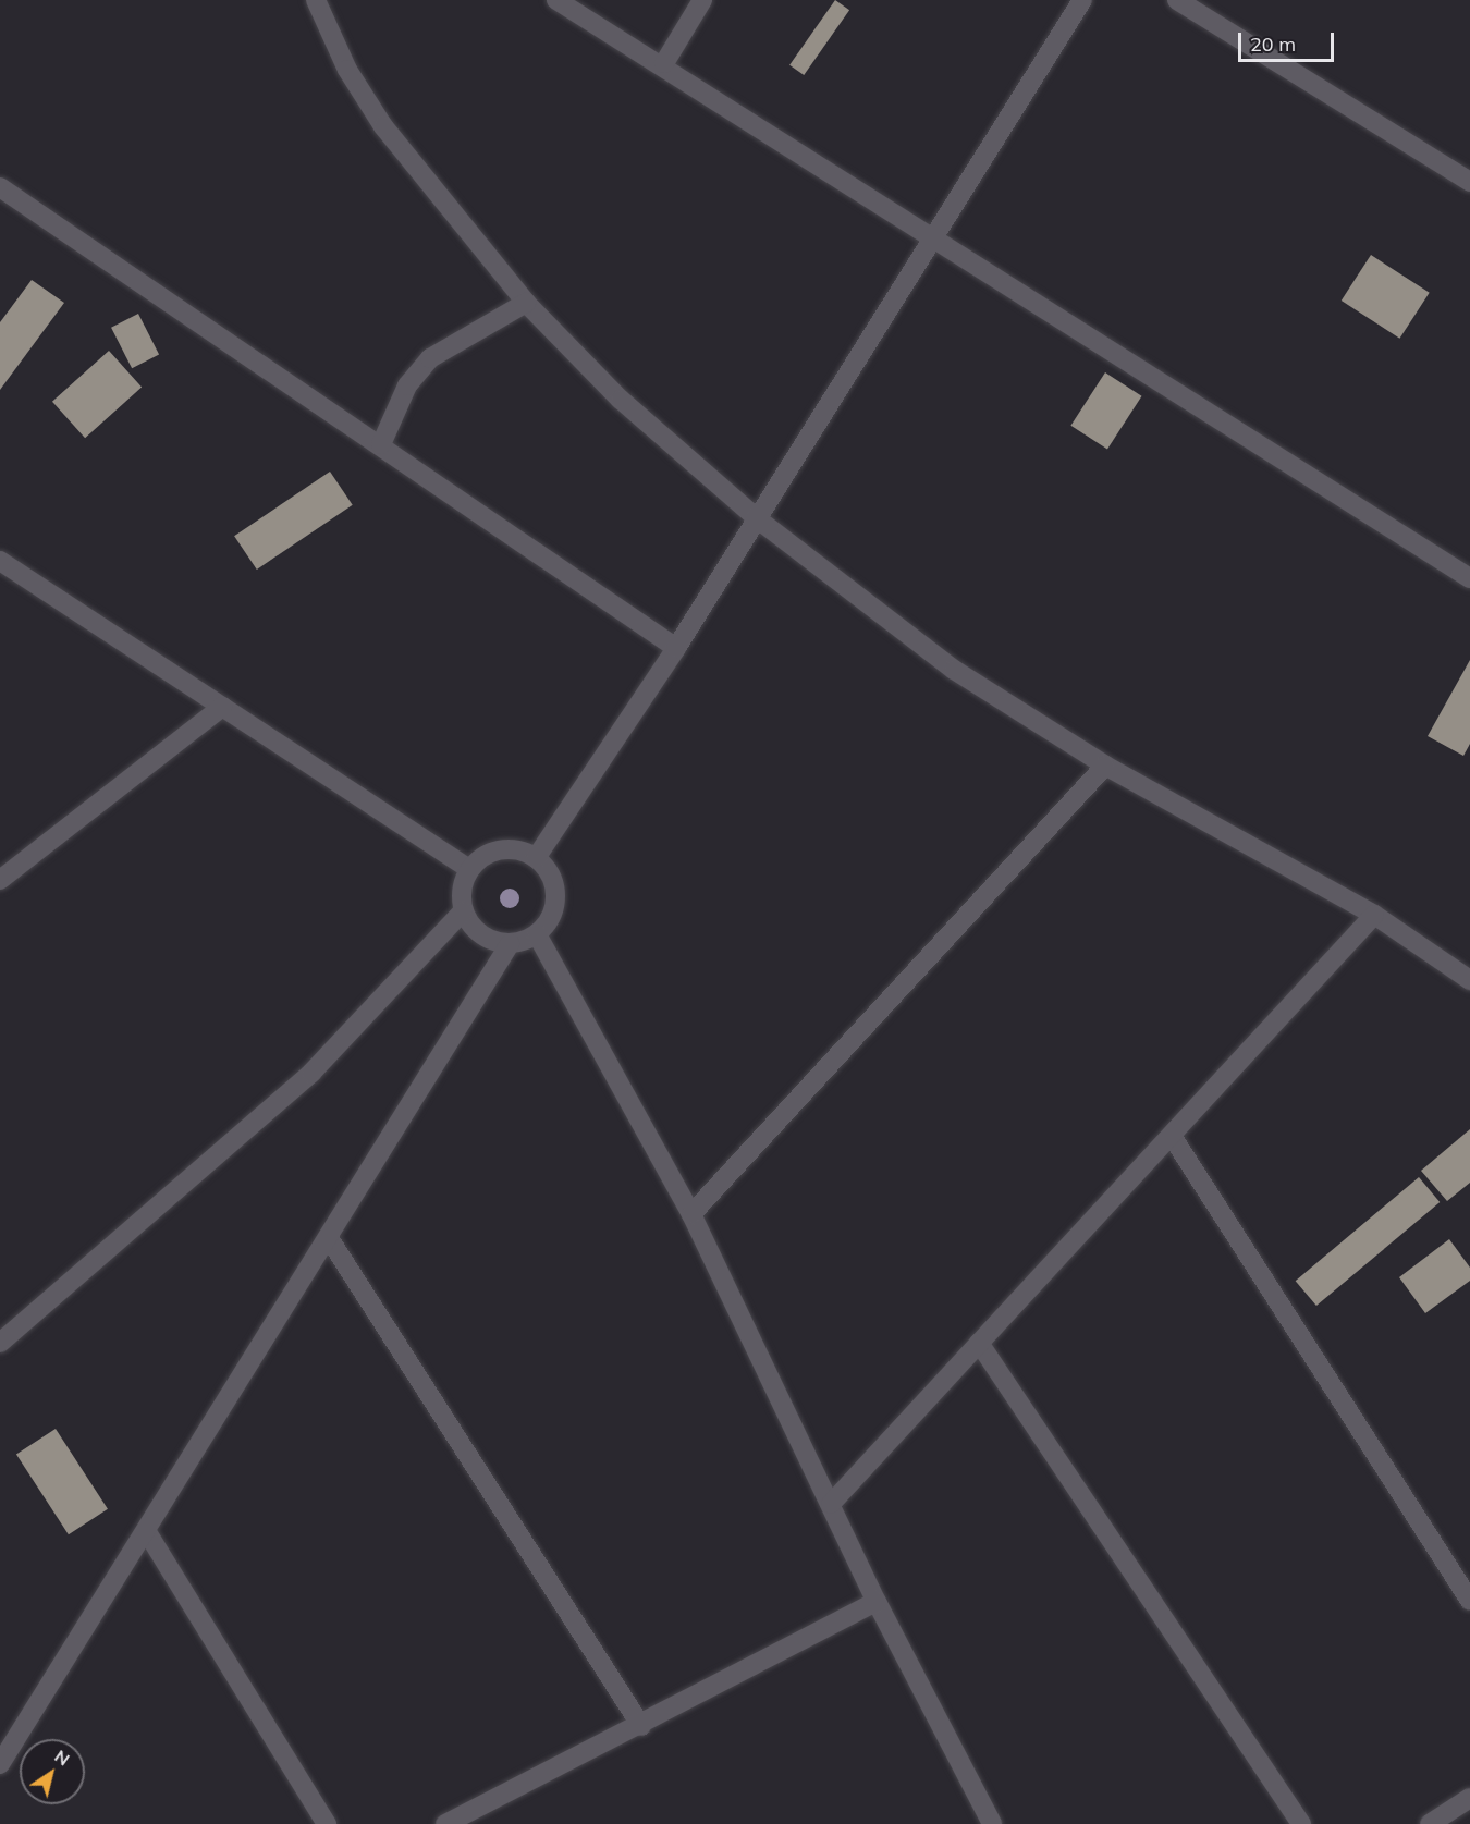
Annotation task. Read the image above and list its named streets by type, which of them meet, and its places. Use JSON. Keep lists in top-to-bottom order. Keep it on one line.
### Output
{"scale_bar":"20 m","north":"top right"}
